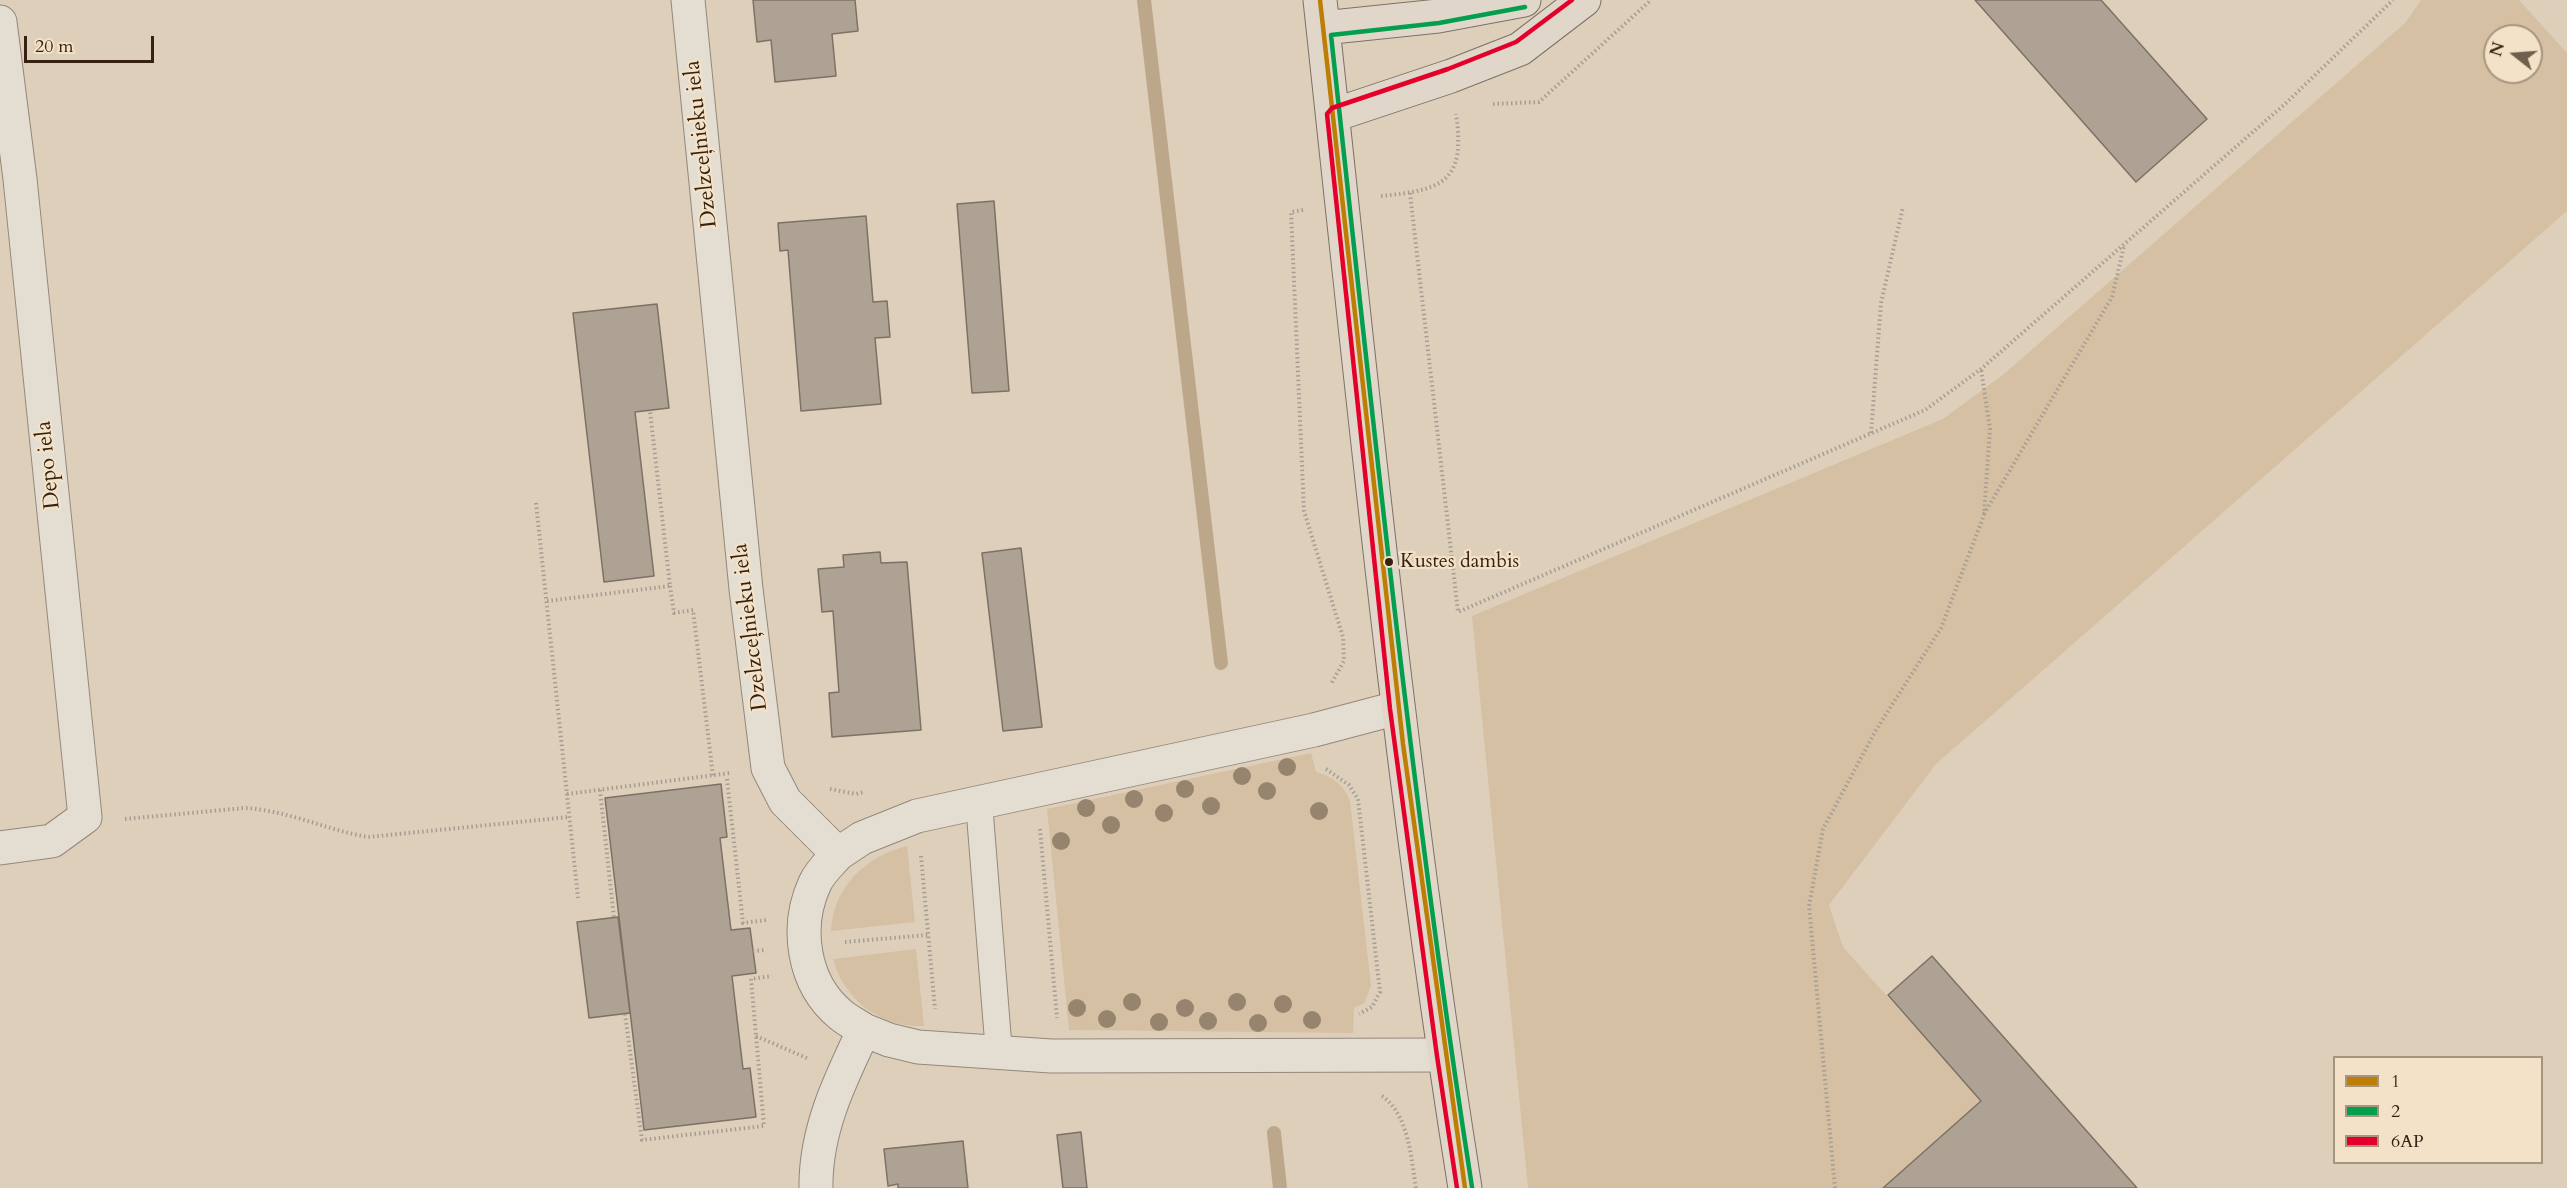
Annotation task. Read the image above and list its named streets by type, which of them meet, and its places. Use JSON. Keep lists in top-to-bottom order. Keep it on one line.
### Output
{"streets":{"street":["Dzelzceļnieku iela","Depo iela"]},"places":["Kustes dambis"],"lines":["transit line 1","transit line 6AP","transit line 2"],"legend":["1","2","6AP"],"scale_bar":"20 m","north":"left"}
